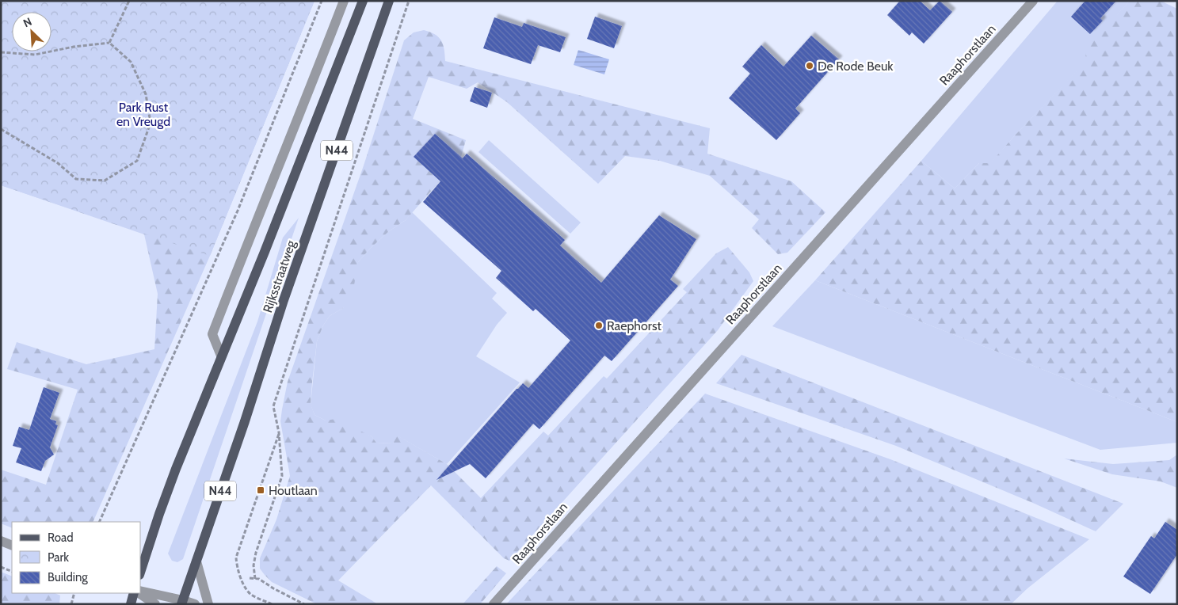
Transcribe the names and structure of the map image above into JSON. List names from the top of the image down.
{
  "streets": {
    "main road": ["N44", "Rijksstraatweg"],
    "street": ["Raaphorstlaan"]
  },
  "parks": ["Park Rust en Vreugd"],
  "places": {
    "other": ["De Rode Beuk", "Raephorst"],
    "transit": ["Houtlaan"]
  },
  "legend": ["Road", "Park", "Building"],
  "north": "top left"
}
